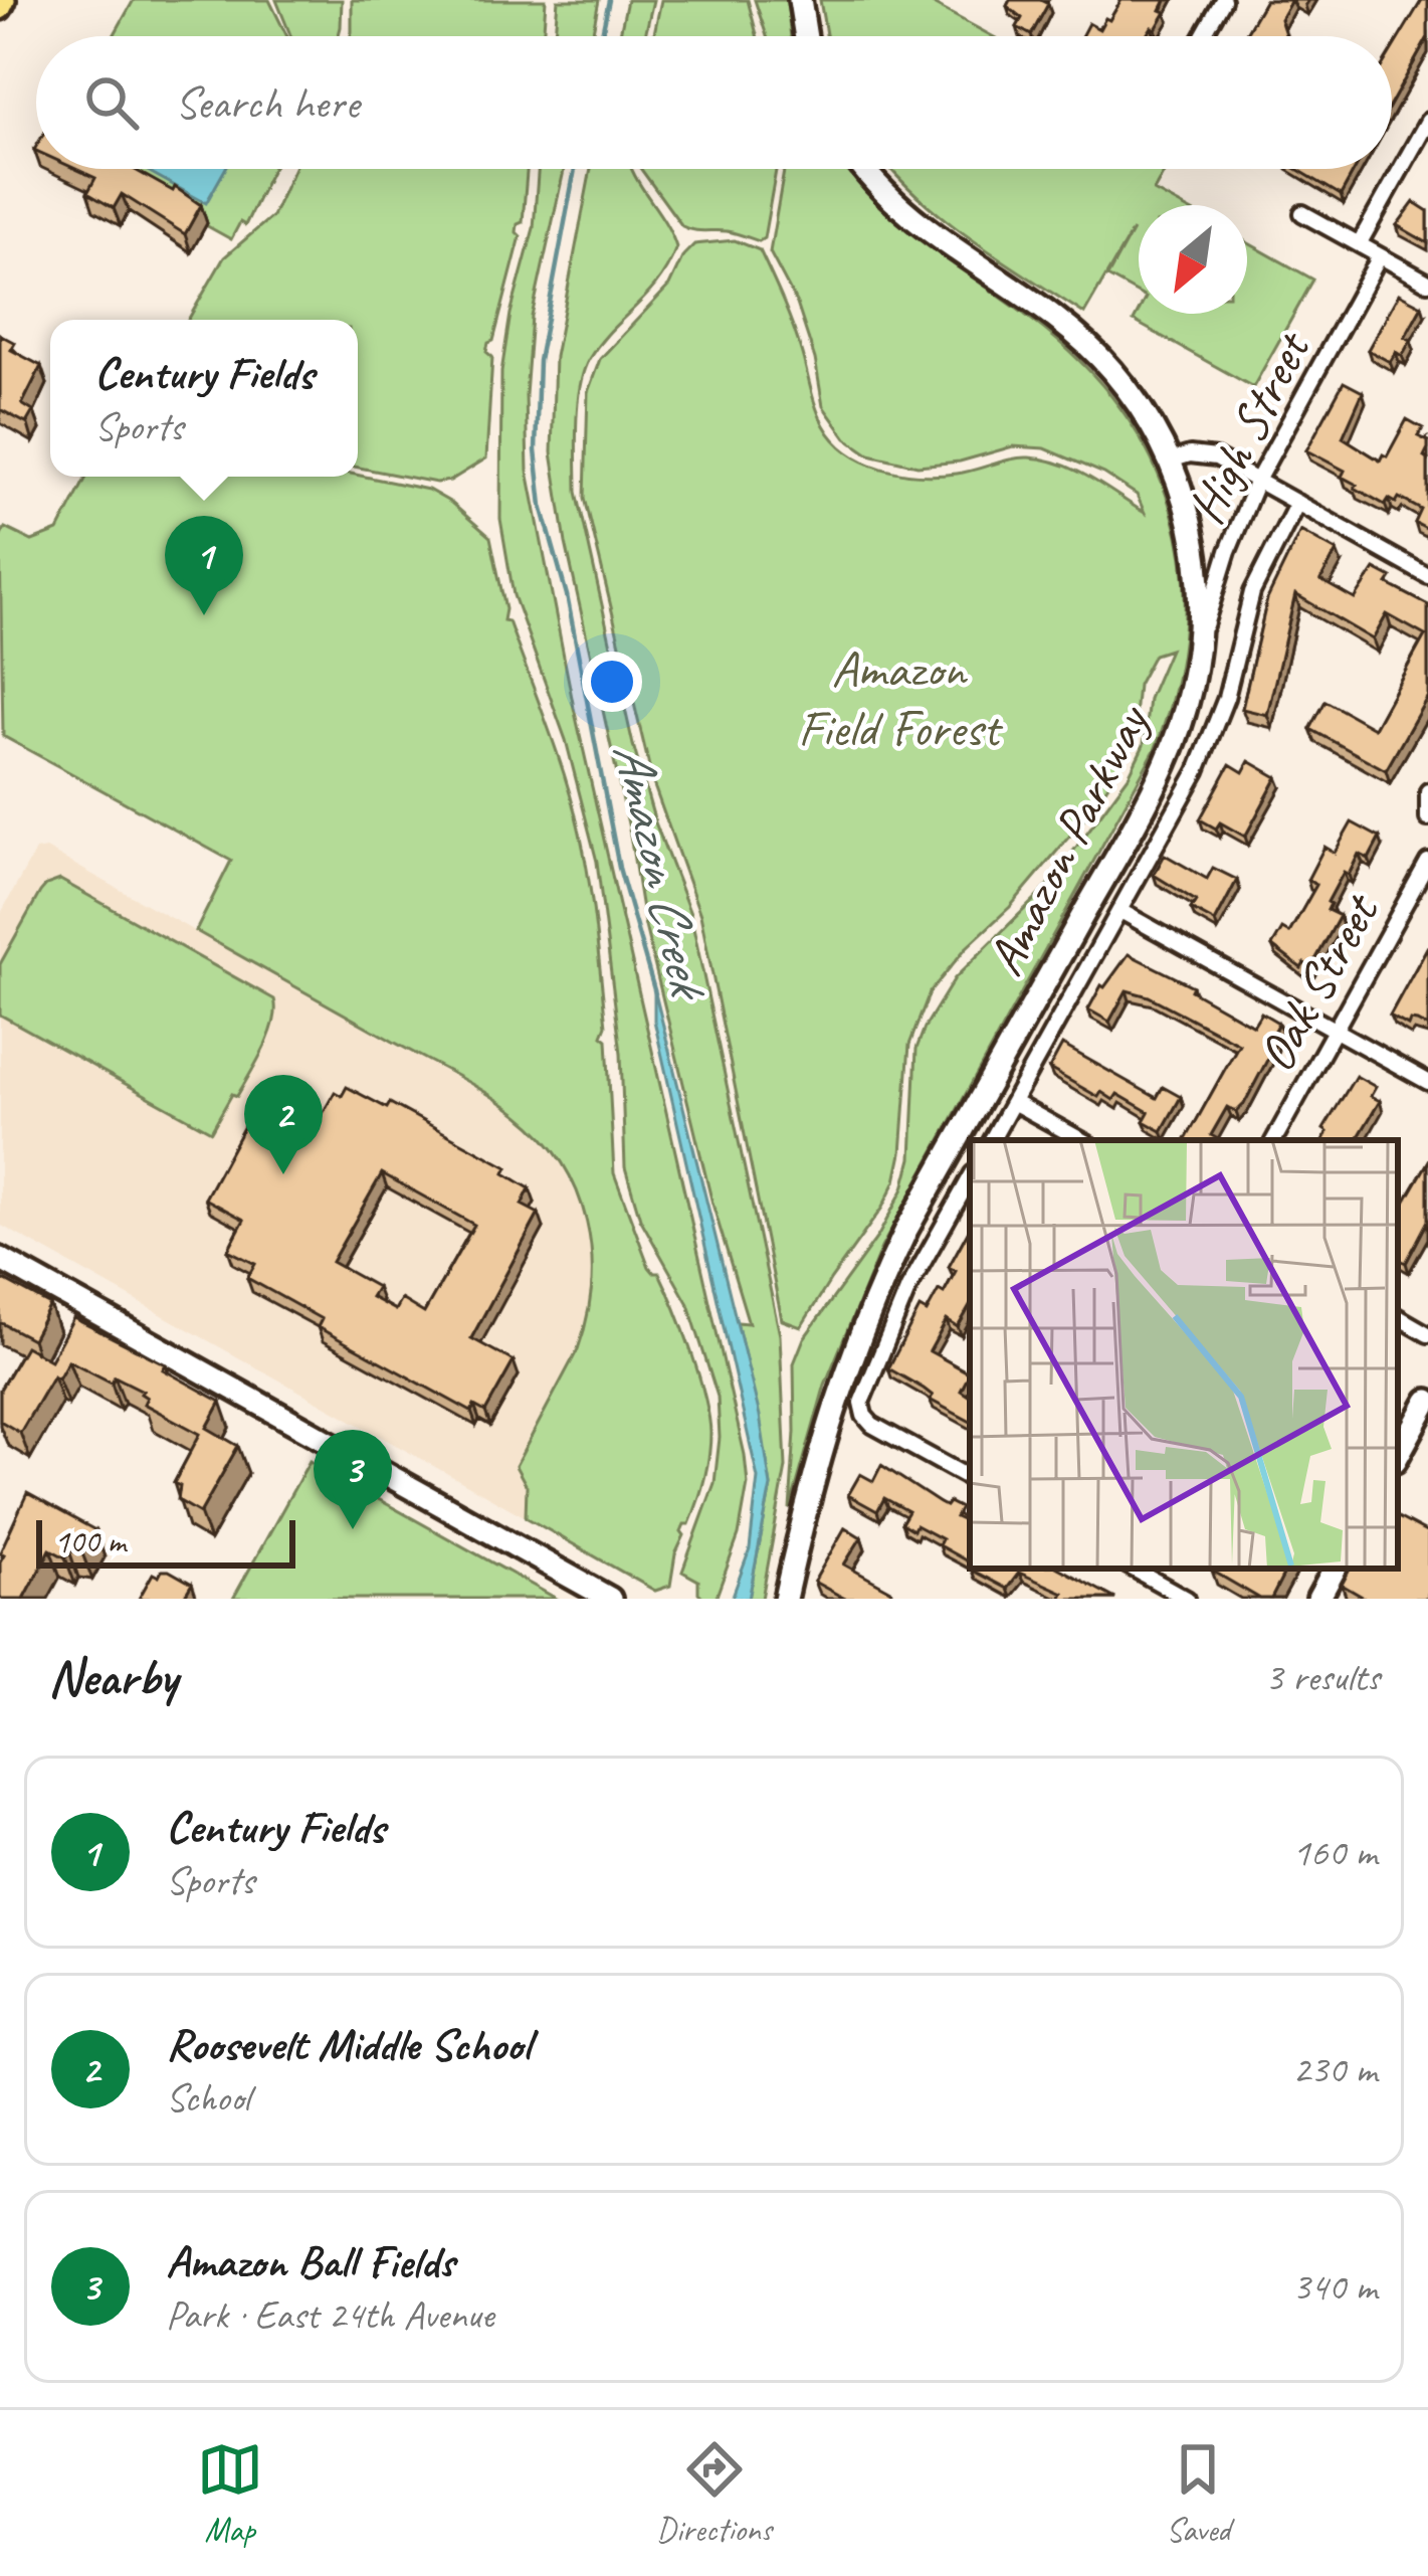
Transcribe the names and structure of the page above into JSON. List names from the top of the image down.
{
  "streets": {
    "main road": ["Amazon Parkway"],
    "street": ["High Street", "Oak Street"]
  },
  "crossings": [
    ["High Street", "Amazon Parkway"]
  ],
  "water": ["Amazon Creek"],
  "parks": ["Amazon Field Forest"],
  "scale_bar": "100 m",
  "north": "bottom left",
  "page": {
    "search": "Search here",
    "popup": ["Century Fields", "Sports"],
    "pins": ["1", "2", "3"],
    "scale": "100 m",
    "heading": ["Nearby", "3 results"],
    "list": [
      {
        "mark": "1",
        "name": "Century Fields",
        "note": "Sports",
        "value": "160 m"
      },
      {
        "mark": "2",
        "name": "Roosevelt Middle School",
        "note": "School",
        "value": "230 m"
      },
      {
        "mark": "3",
        "name": "Amazon Ball Fields",
        "note": "Park · East 24th Avenue",
        "value": "340 m"
      }
    ],
    "nav": ["Map", "Directions", "Saved"]
  }
}
